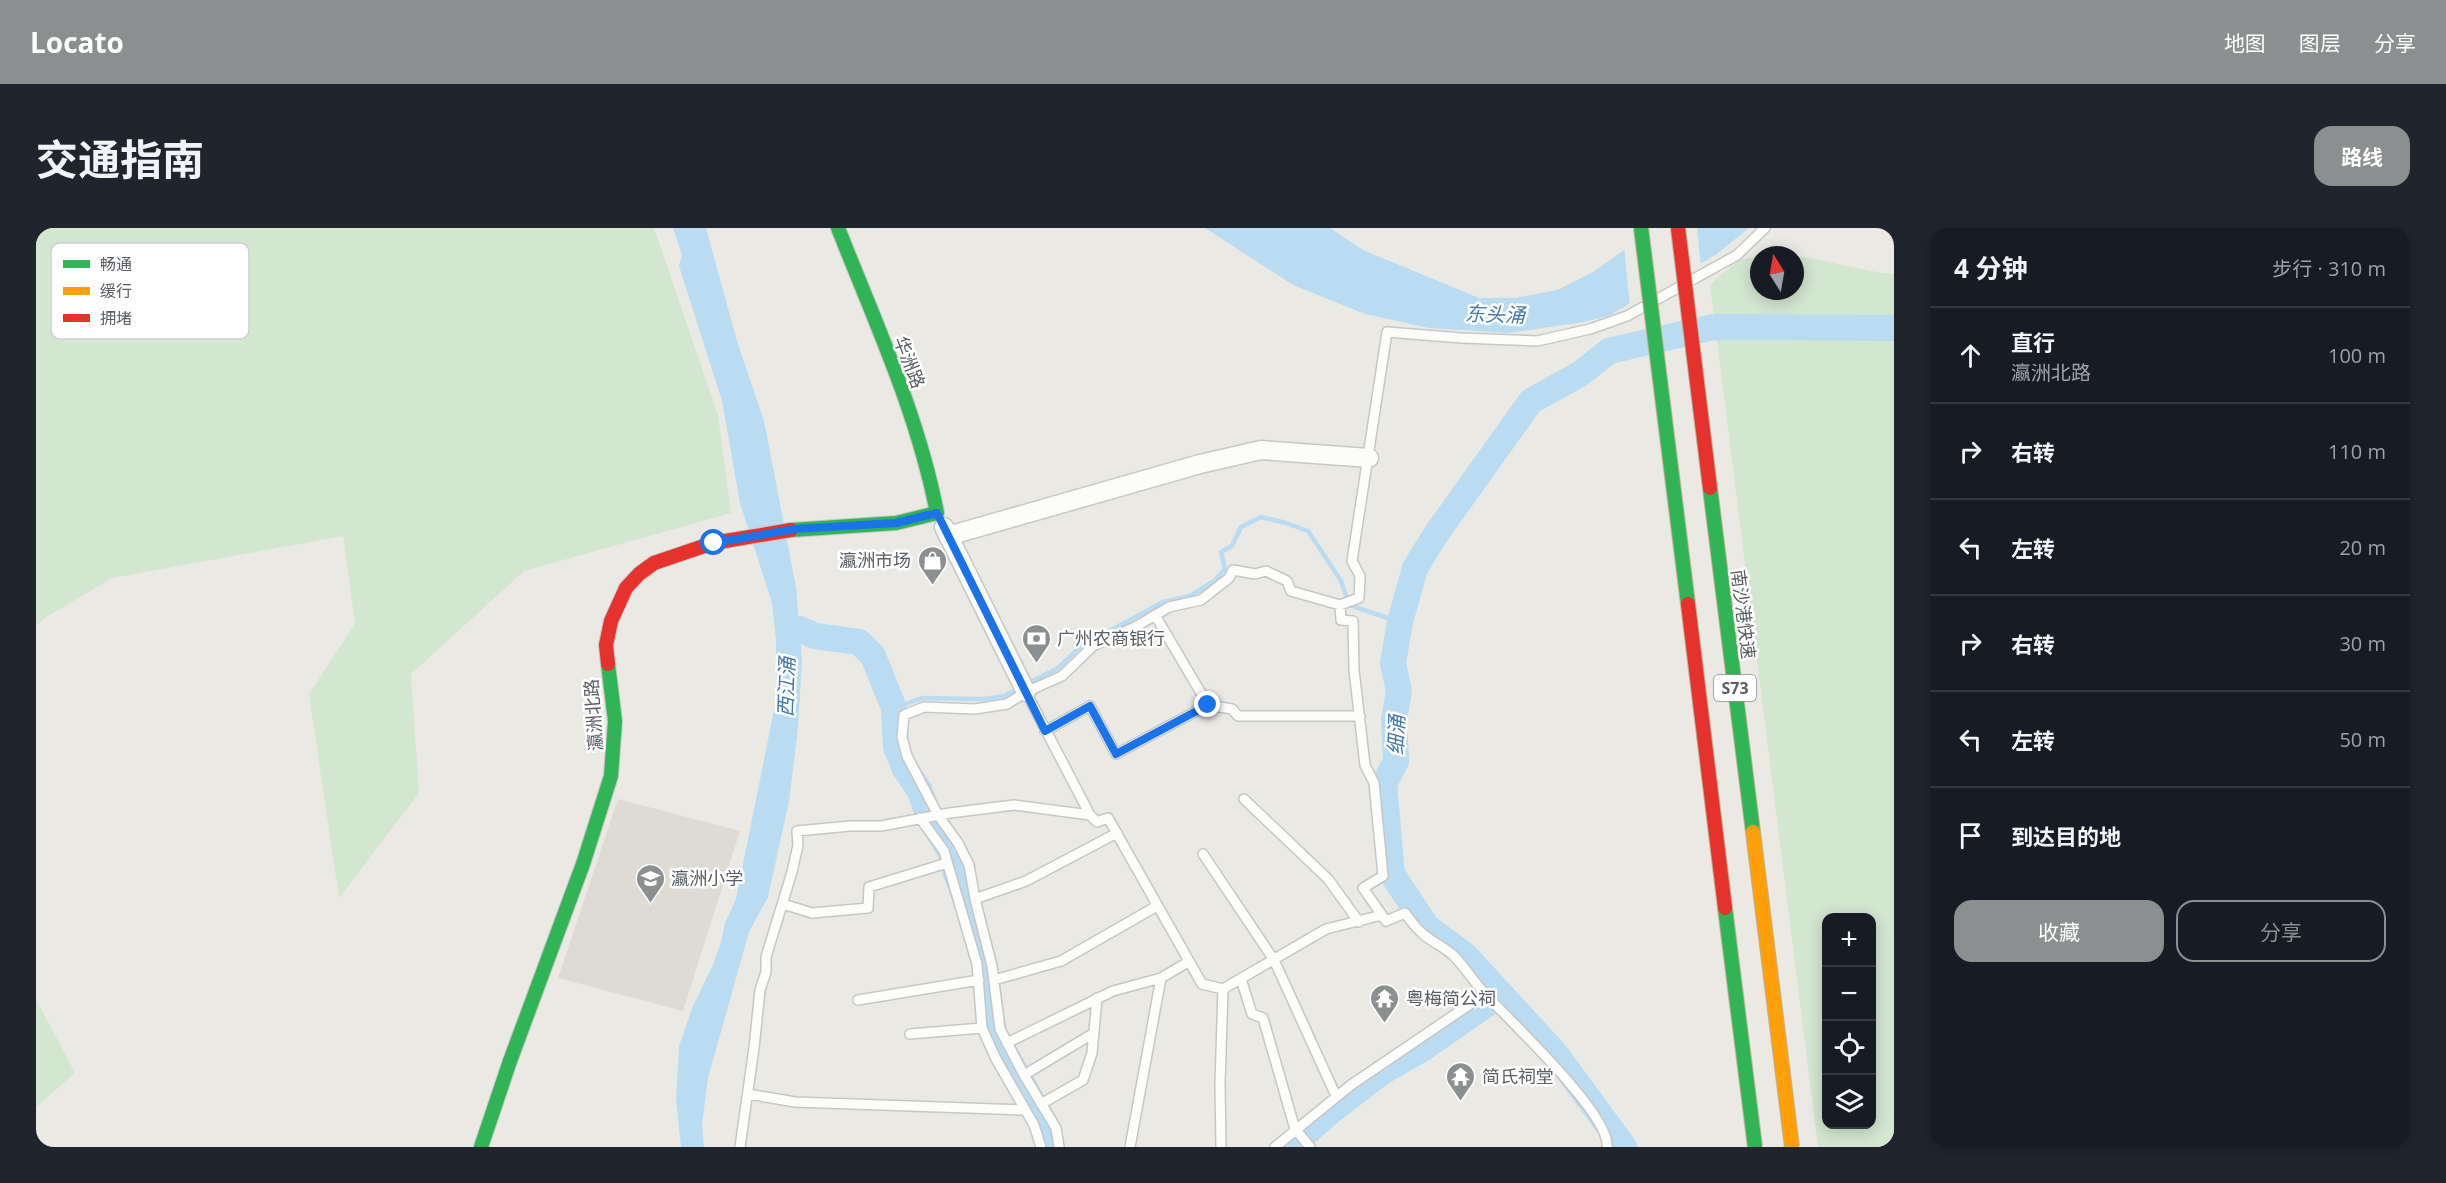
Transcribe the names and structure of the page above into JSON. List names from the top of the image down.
{
  "streets": {
    "main road": [
      "华洲路",
      "南沙港快速",
      "S73",
      "瀛洲北路"
    ]
  },
  "crossings": [
    ["华洲路", "瀛洲北路"]
  ],
  "water": ["东头涌", "西江涌", "细涌"],
  "places": {
    "shop": ["瀛洲市场"],
    "bank": ["广州农商银行"],
    "school or university": ["瀛洲小学"],
    "temple": ["粤梅简公祠", "简氏祠堂"]
  },
  "legend": ["畅通", "缓行", "拥堵"],
  "north": "top",
  "page": {
    "header": "Locato",
    "nav": ["地图", "图层", "分享"],
    "title": "交通指南",
    "buttons": [
      "路线",
      ["收藏", "分享"]
    ],
    "heading": ["4 分钟", "步行 · 310 m"],
    "list": [
      ["直行", "瀛洲北路", "100 m"],
      ["右转", "110 m"],
      ["左转", "20 m"],
      ["右转", "30 m"],
      ["左转", "50 m"],
      "到达目的地"
    ],
    "map_buttons": ["+", "−"]
  }
}
